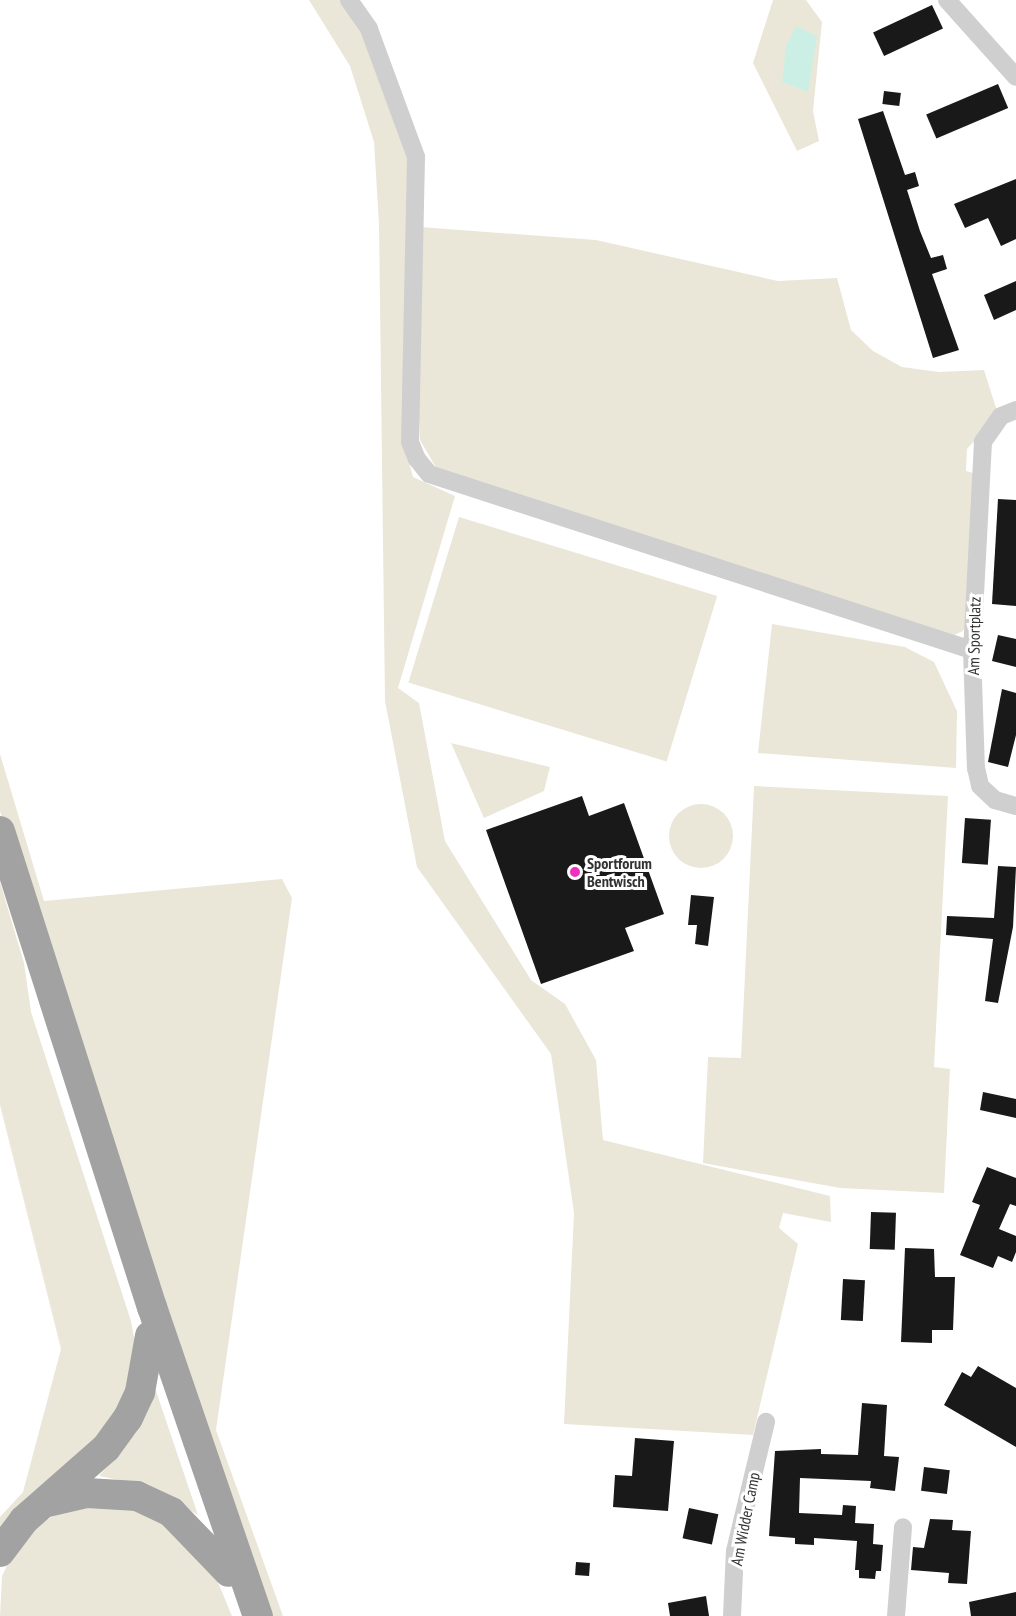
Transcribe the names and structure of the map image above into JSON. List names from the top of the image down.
{
  "streets": {
    "street": ["Am Sportplatz", "Am Widder Camp"]
  },
  "places": ["Sportforum Bentwisch"]
}
